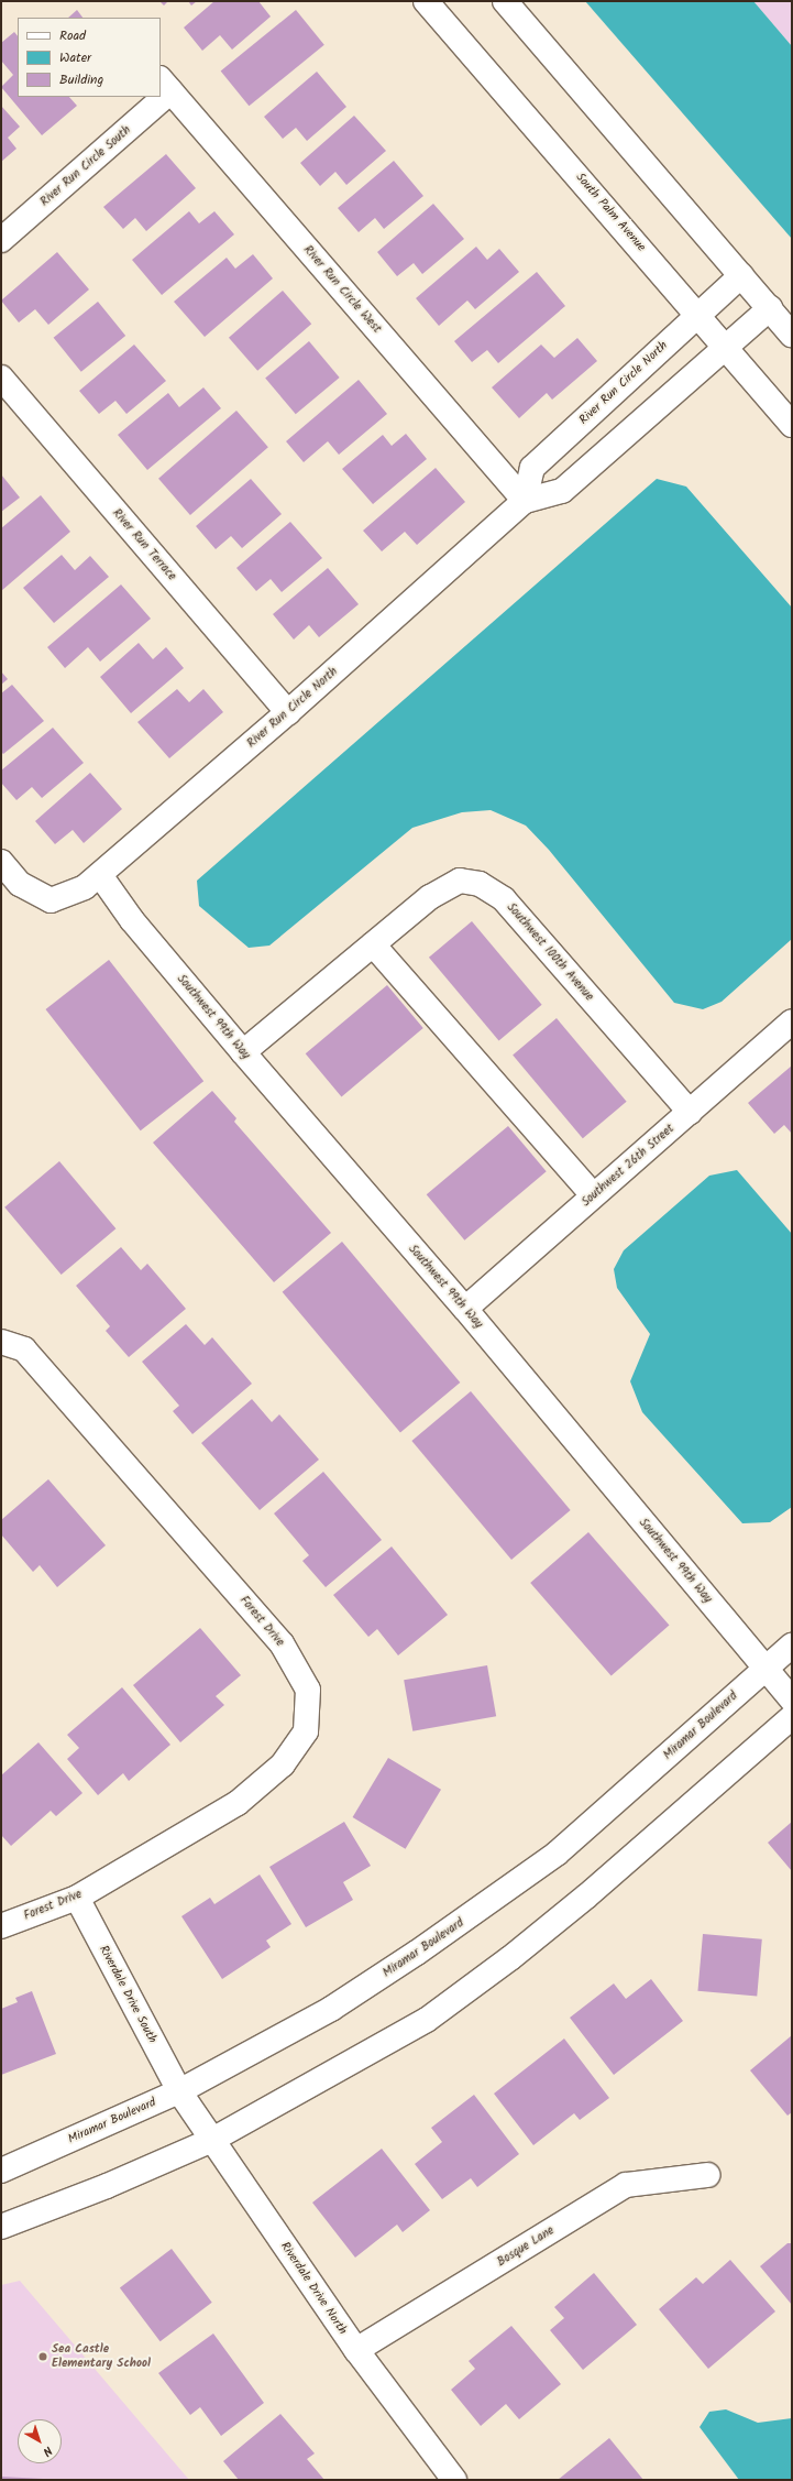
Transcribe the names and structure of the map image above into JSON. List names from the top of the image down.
{
  "streets": {
    "street": [
      "River Run Circle South",
      "South Palm Avenue",
      "River Run Circle West",
      "River Run Circle North",
      "River Run Terrace",
      "Southwest 100th Avenue",
      "Southwest 99th Way",
      "Southwest 26th Street",
      "Forest Drive",
      "Miramar Boulevard",
      "Riverdale Drive South",
      "Bosque Lane",
      "Riverdale Drive North"
    ]
  },
  "crossings": [
    ["South Palm Avenue", "River Run Circle North"],
    ["River Run Circle West", "River Run Circle North"],
    ["River Run Circle North", "River Run Terrace"],
    ["River Run Circle North", "Southwest 99th Way"],
    ["Southwest 100th Avenue", "Southwest 99th Way"],
    ["Southwest 100th Avenue", "Southwest 26th Street"],
    ["Southwest 99th Way", "Southwest 26th Street"],
    ["Southwest 99th Way", "Miramar Boulevard"],
    ["Forest Drive", "Riverdale Drive South"],
    ["Miramar Boulevard", "Riverdale Drive South"],
    ["Miramar Boulevard", "Riverdale Drive North"],
    ["Riverdale Drive South", "Riverdale Drive North"],
    ["Bosque Lane", "Riverdale Drive North"]
  ],
  "places": ["Sea Castle Elementary School"],
  "legend": ["Road", "Water", "Building"],
  "north": "bottom right"
}
